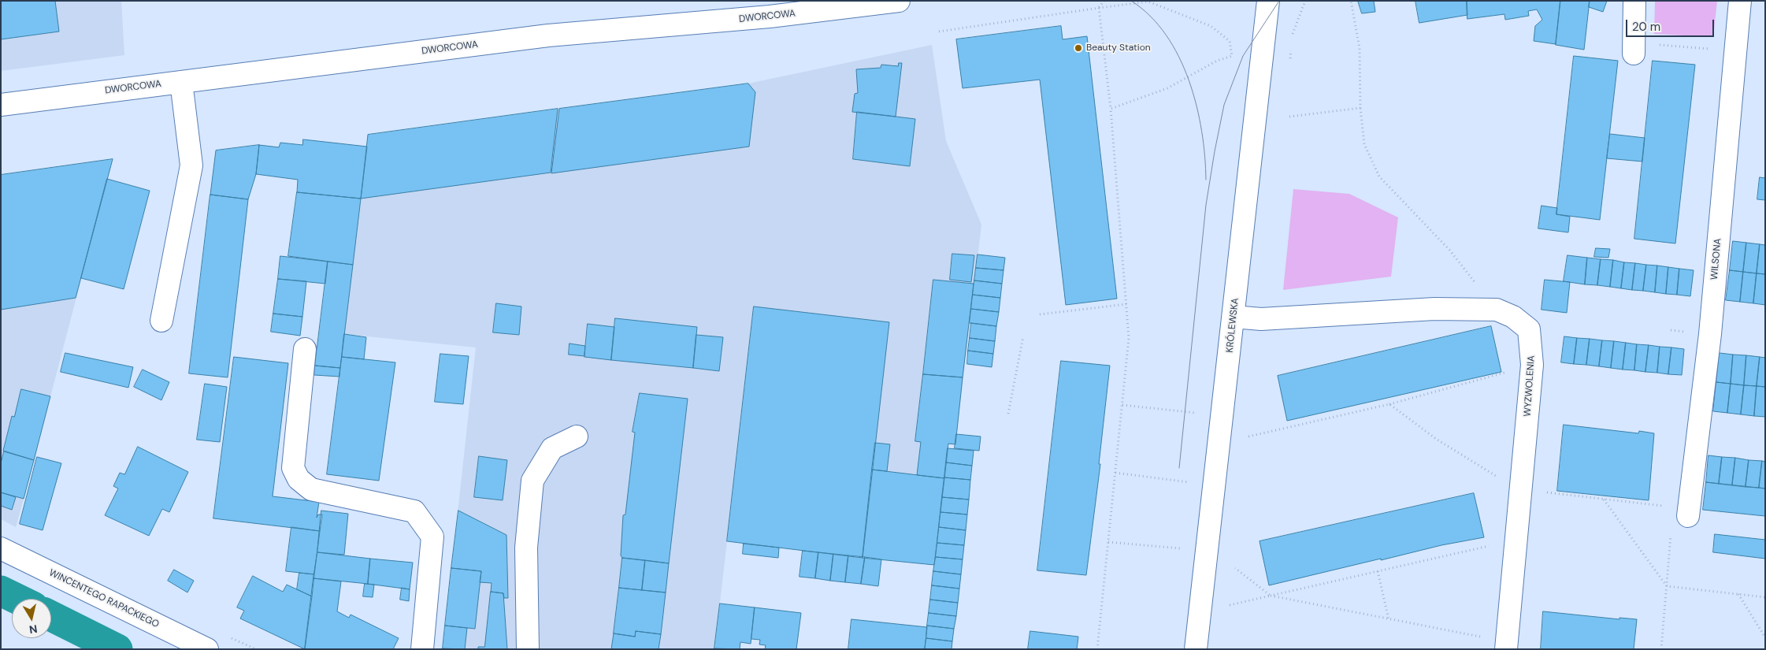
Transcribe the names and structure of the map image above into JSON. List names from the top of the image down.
{
  "streets": {
    "street": [
      "DWORCOWA",
      "WILSONA",
      "KRÓLEWSKA",
      "WYZWOLENIA",
      "WINCENTEGO RAPACKIEGO"
    ]
  },
  "crossings": [
    ["KRÓLEWSKA", "WYZWOLENIA"]
  ],
  "places": ["Beauty Station"],
  "scale_bar": "20 m",
  "north": "bottom"
}
